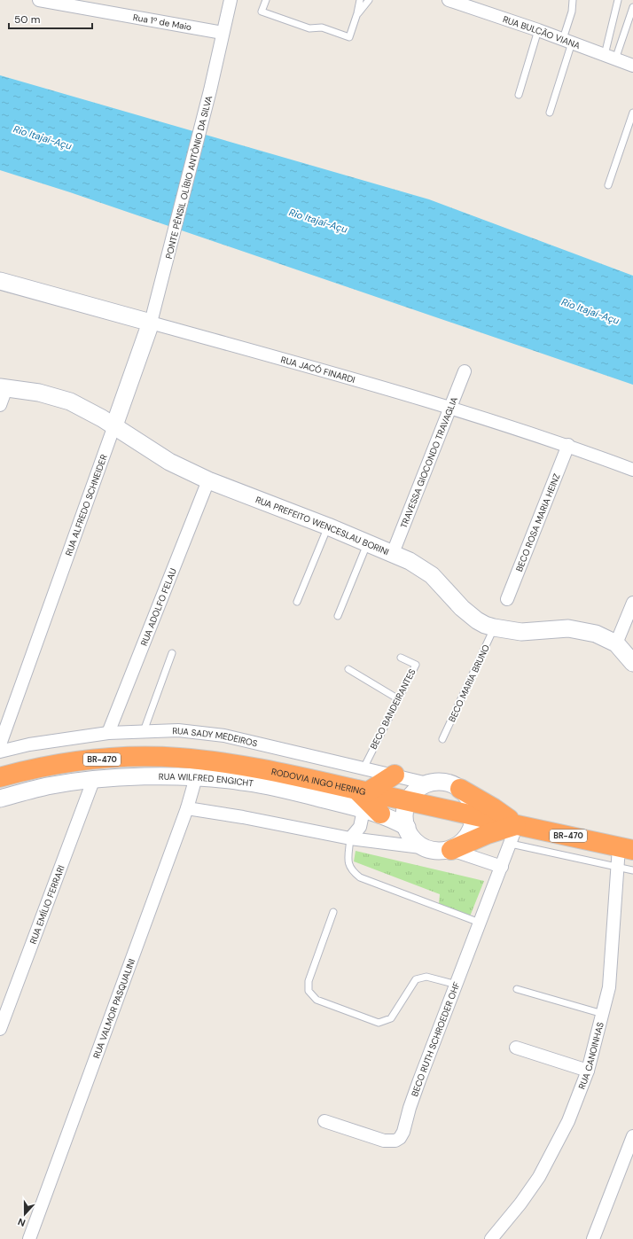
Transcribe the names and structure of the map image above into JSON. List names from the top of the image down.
{
  "streets": {
    "highway": ["BR-470", "RODOVIA INGO HERING"],
    "street": [
      "Rua 1º de Maio",
      "RUA BULCÃO VIANA",
      "PONTE PÊNSIL OLÍBIO ANTÔNIO DA SILVA",
      "RUA JACÓ FINARDI",
      "TRAVESSA GIOCONDO TRAVAGLIA",
      "RUA ALFREDO SCHNEIDER",
      "BECO ROSA MARIA HEINZ",
      "RUA PREFEITO WENCESLAU BORINI",
      "RUA ADOLFO FELAU",
      "RUA SADY MEDEIROS",
      "RUA WILFRED ENGICHT",
      "RUA EMÍLIO FERRARI",
      "RUA VALMOR PASQUALINI",
      "BECO RUTH SCHROEDER OHF",
      "RUA CANOINHAS"
    ],
    "lane": ["BECO MARIA BRUNO", "BECO BANDEIRANTES"]
  },
  "crossings": [
    ["Rua 1º de Maio", "PONTE PÊNSIL OLÍBIO ANTÔNIO DA SILVA"],
    ["PONTE PÊNSIL OLÍBIO ANTÔNIO DA SILVA", "RUA ALFREDO SCHNEIDER"],
    ["RUA JACÓ FINARDI", "TRAVESSA GIOCONDO TRAVAGLIA"],
    ["RUA JACÓ FINARDI", "RUA ALFREDO SCHNEIDER"],
    ["RUA JACÓ FINARDI", "BECO ROSA MARIA HEINZ"],
    ["TRAVESSA GIOCONDO TRAVAGLIA", "RUA PREFEITO WENCESLAU BORINI"],
    ["RUA ALFREDO SCHNEIDER", "RUA PREFEITO WENCESLAU BORINI"],
    ["RUA PREFEITO WENCESLAU BORINI", "RUA ADOLFO FELAU"],
    ["RUA PREFEITO WENCESLAU BORINI", "BECO MARIA BRUNO"],
    ["RUA ADOLFO FELAU", "RUA SADY MEDEIROS"],
    ["BECO BANDEIRANTES", "RUA SADY MEDEIROS"],
    ["RUA WILFRED ENGICHT", "RODOVIA INGO HERING"],
    ["RUA WILFRED ENGICHT", "RUA EMÍLIO FERRARI"],
    ["RUA WILFRED ENGICHT", "RUA VALMOR PASQUALINI"],
    ["RODOVIA INGO HERING", "BECO RUTH SCHROEDER OHF"],
    ["RODOVIA INGO HERING", "RUA CANOINHAS"]
  ],
  "water": ["Rio Itajaí-Açu"],
  "scale_bar": "50 m",
  "north": "bottom"
}
